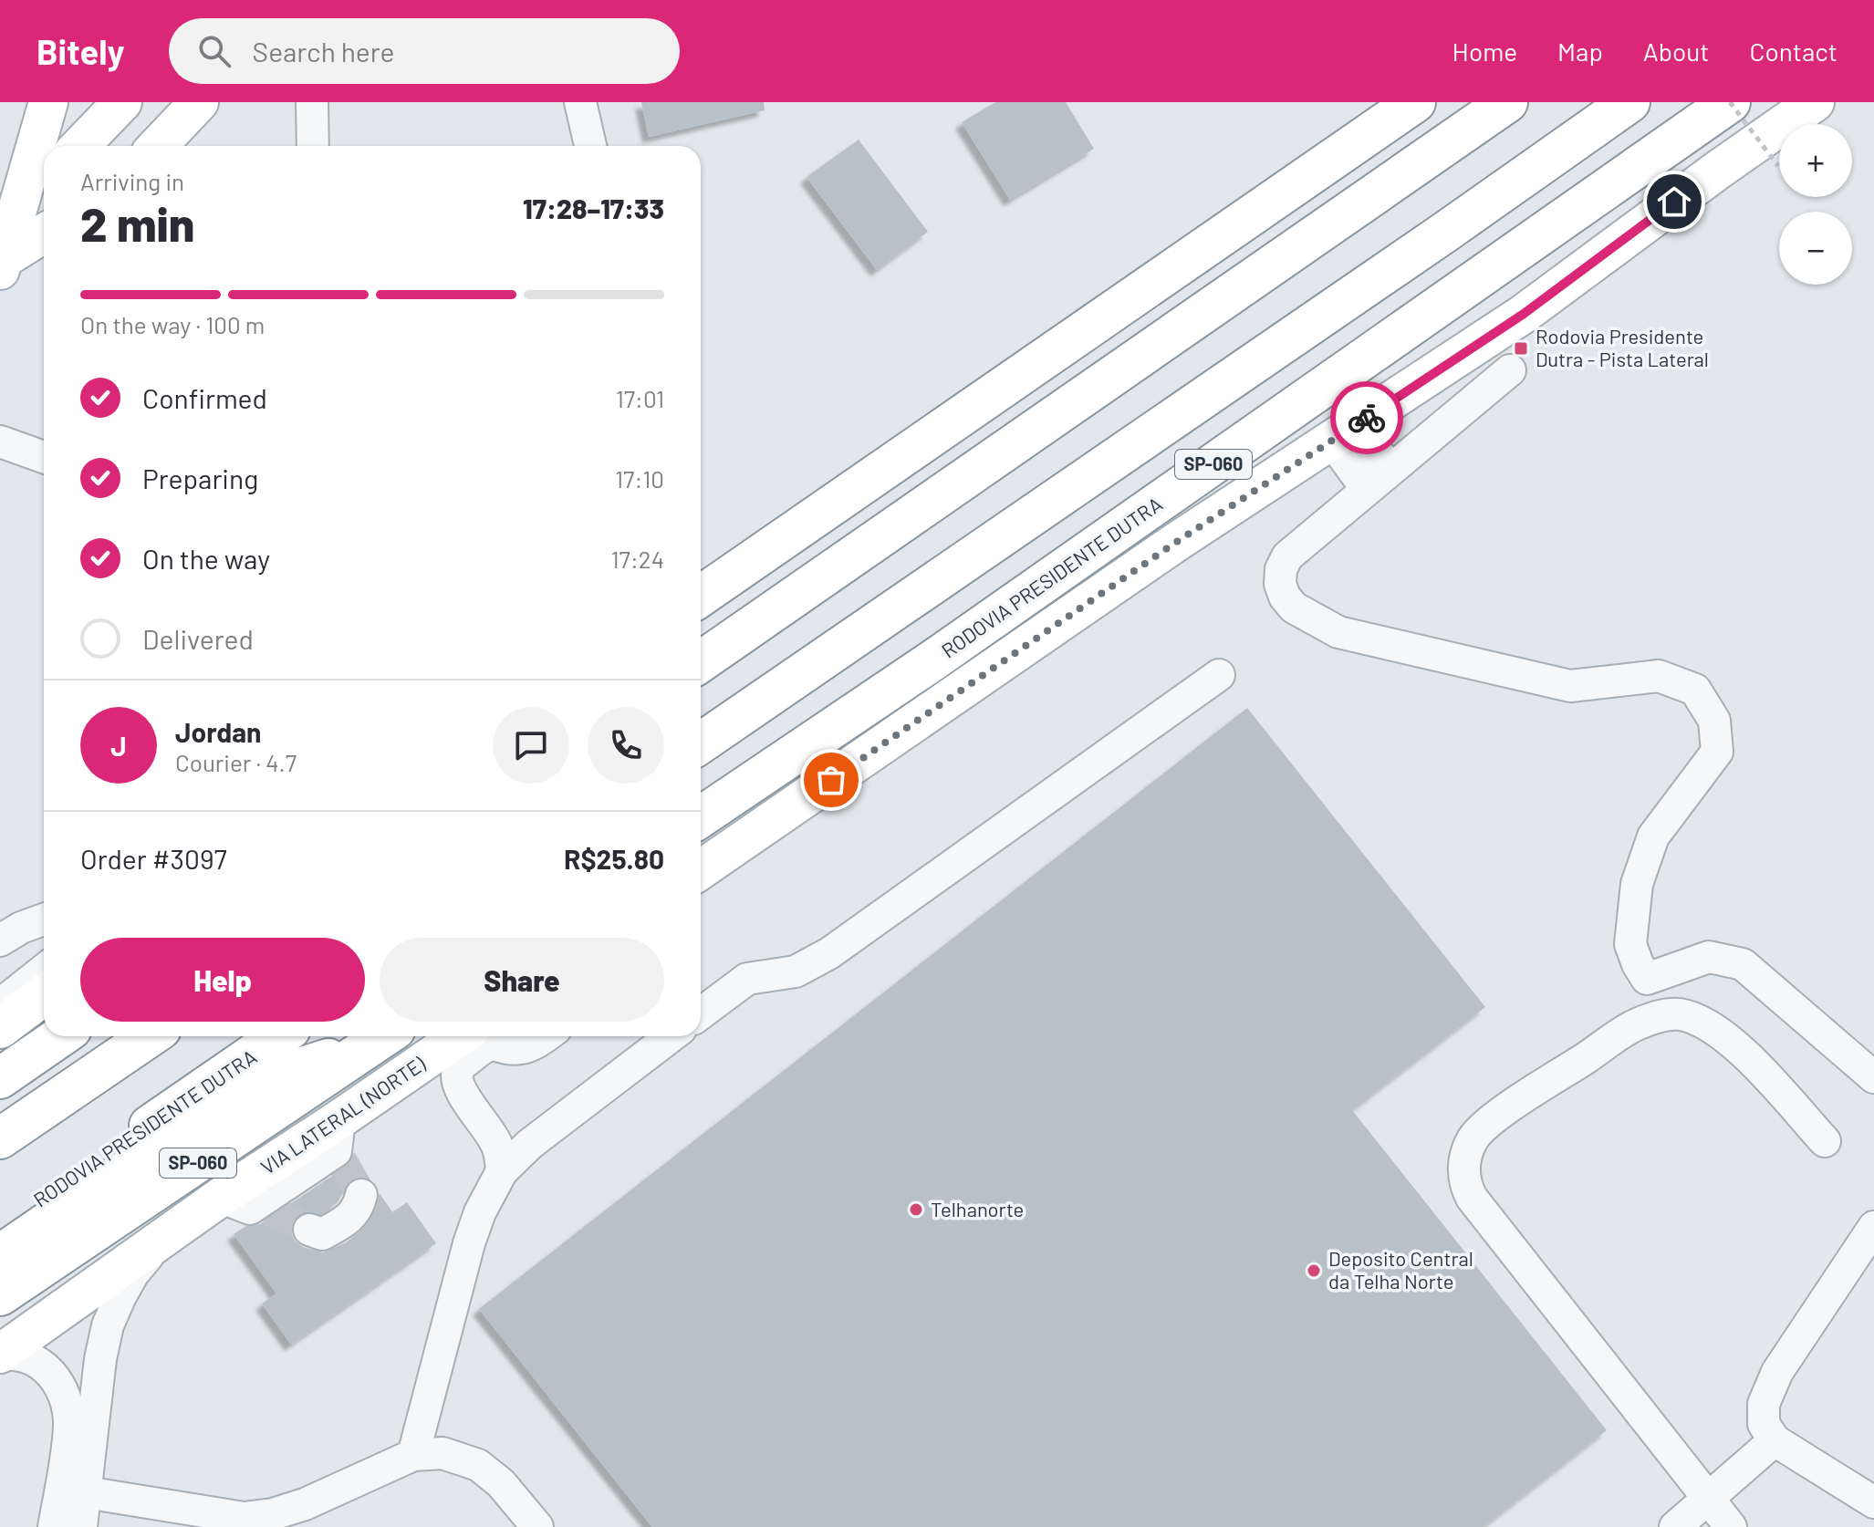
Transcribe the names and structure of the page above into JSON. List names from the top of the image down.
{
  "streets": {
    "highway": ["SP-060", "RODOVIA PRESIDENTE DUTRA"],
    "main road": ["VIA LATERAL (NORTE)"]
  },
  "places": {
    "transit": ["Rodovia Presidente Dutra - Pista Lateral"],
    "other": ["Telhanorte", "Deposito Central da Telha Norte"]
  },
  "page": {
    "header": "Bitely",
    "search": "Search here",
    "nav": [
      "Home",
      "Map",
      "About",
      "Contact"
    ],
    "map_buttons": ["+", "−"],
    "heading": ["2 min", "Arriving in", "17:28–17:33"],
    "panel": [
      "Jordan",
      "Courier · 4.7",
      "Order #3097",
      "R$25.80"
    ],
    "bar": "On the way · 100 m",
    "list": [
      ["Confirmed", "17:01"],
      ["Preparing", "17:10"],
      ["On the way", "17:24"],
      "Delivered"
    ],
    "round": "J",
    "buttons": ["Help", "Share"]
  }
}
